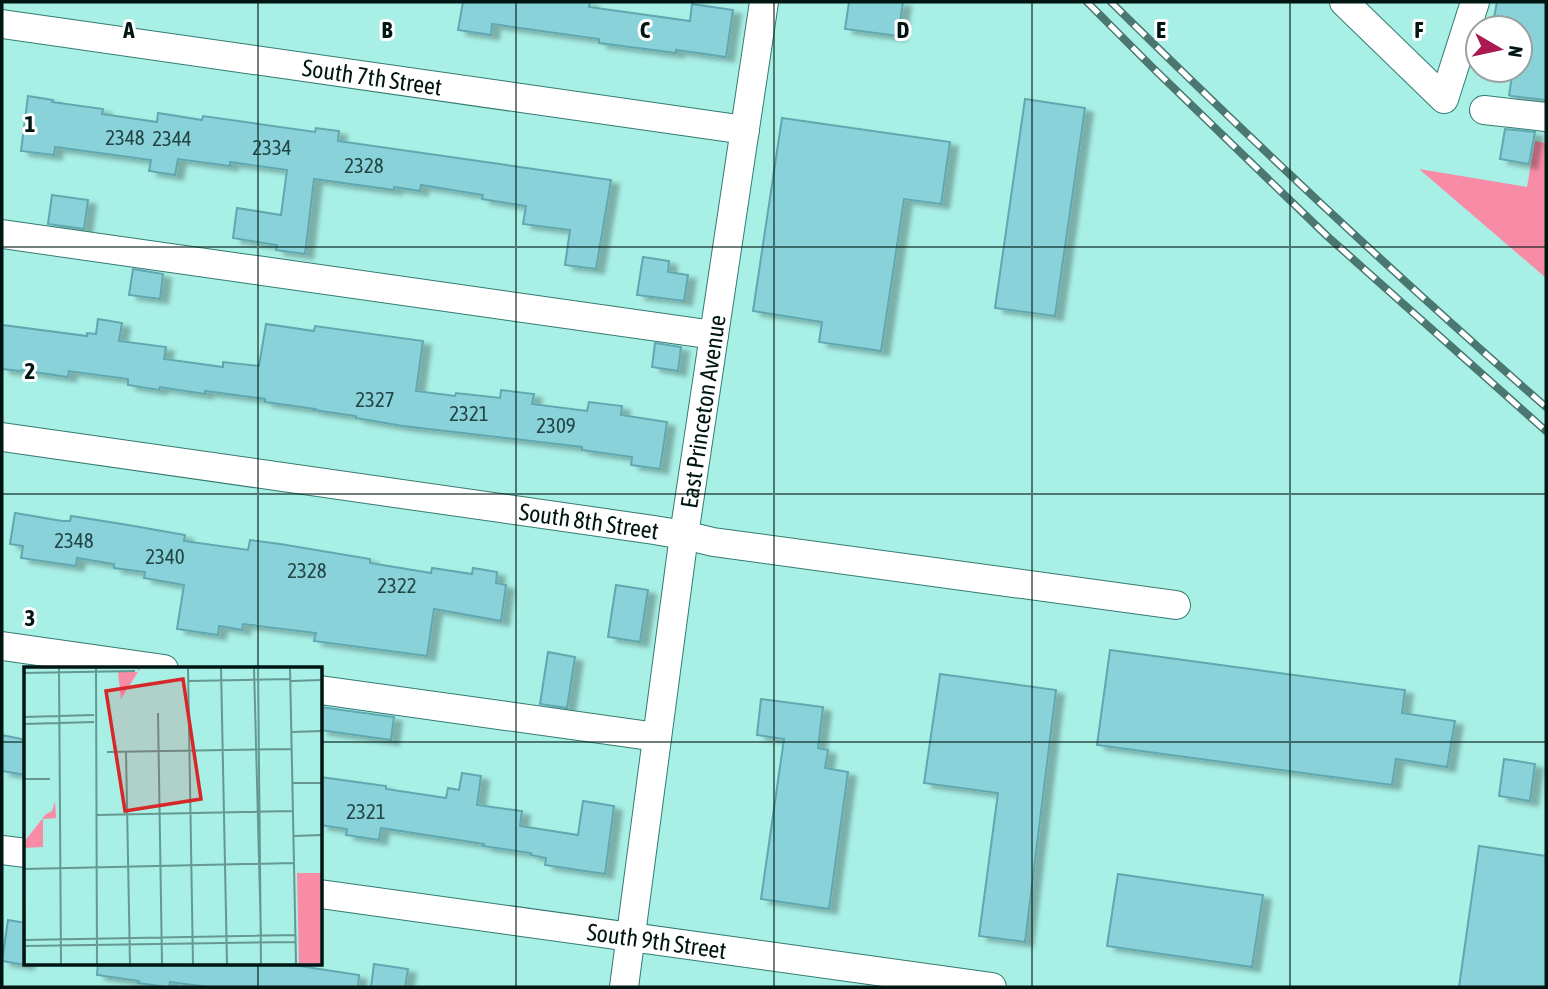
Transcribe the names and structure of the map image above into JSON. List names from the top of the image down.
{
  "streets": {
    "street": [
      "South 7th Street",
      "East Princeton Avenue",
      "South 8th Street",
      "South 9th Street"
    ]
  },
  "crossings": [
    ["South 7th Street", "East Princeton Avenue"],
    ["East Princeton Avenue", "South 8th Street"],
    ["East Princeton Avenue", "South 9th Street"]
  ],
  "house_numbers": [
    "2348",
    "2344",
    "2334",
    "2328",
    "2327",
    "2321",
    "2309",
    "2348",
    "2340",
    "2328",
    "2322",
    "2321"
  ],
  "north": "right",
  "grid": {
    "columns": [
      "A",
      "B",
      "C",
      "D",
      "E",
      "F"
    ],
    "rows": ["1", "2", "3"]
  }
}
